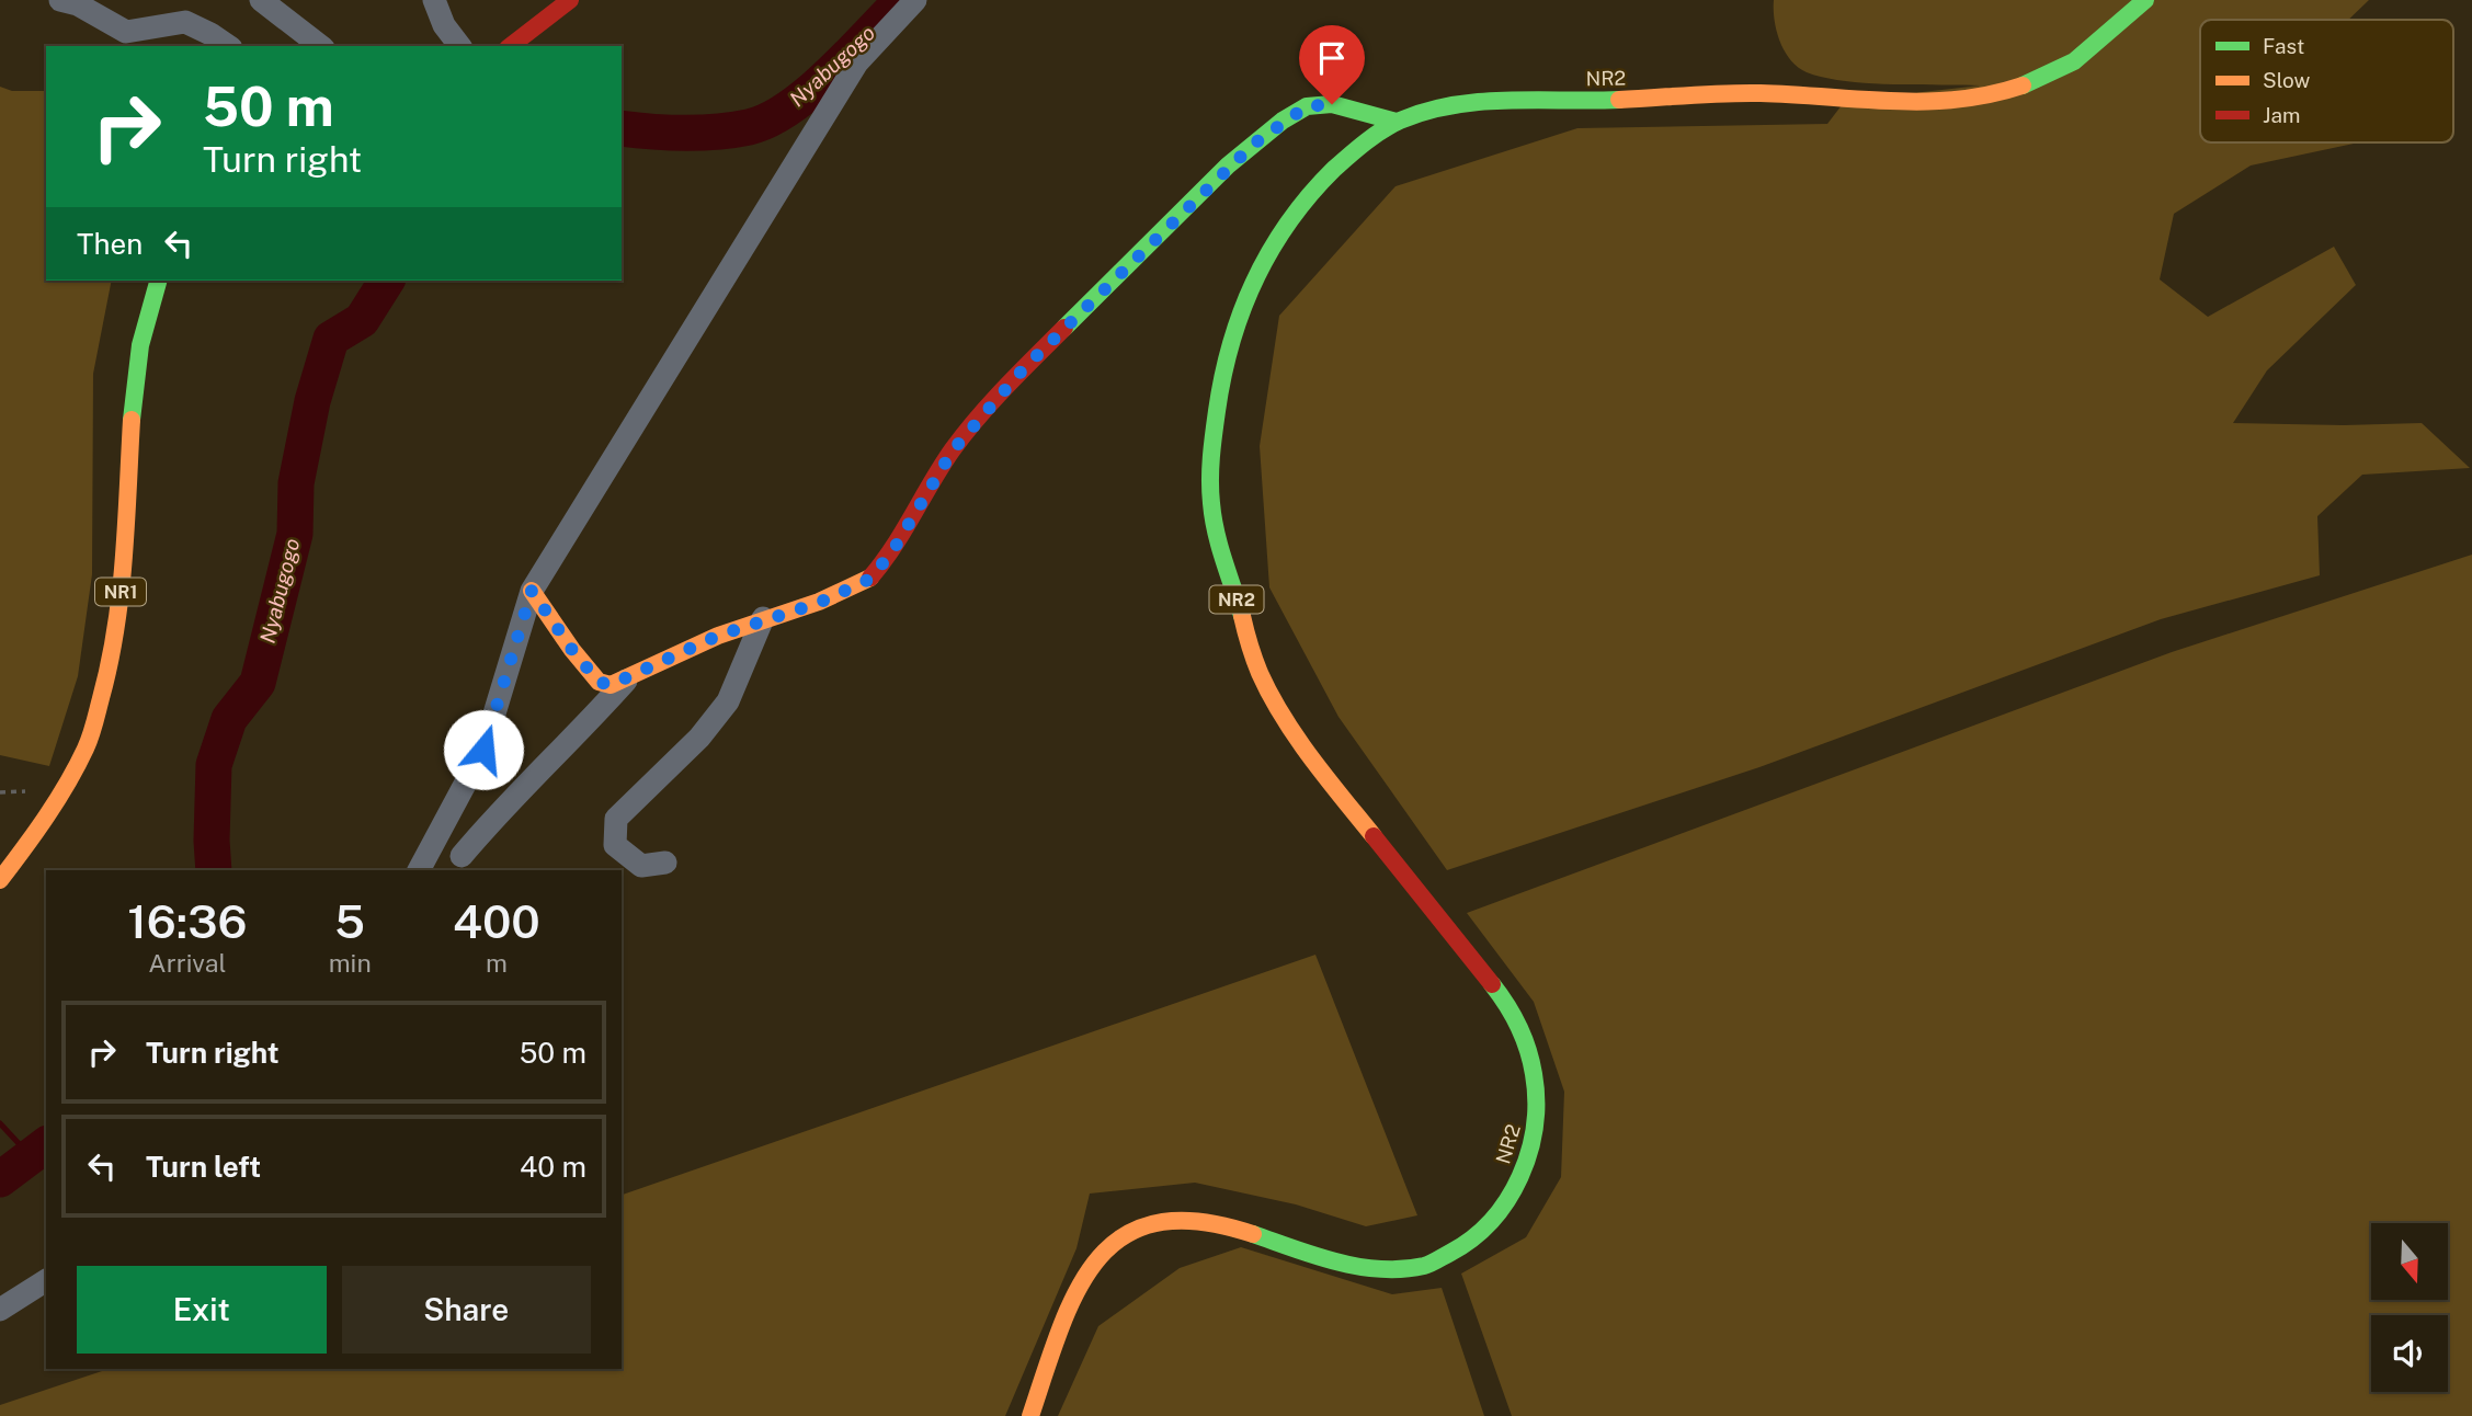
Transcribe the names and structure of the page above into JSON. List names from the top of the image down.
{
  "streets": {
    "main road": ["NR2", "NR1"]
  },
  "water": ["Nyabugogo"],
  "legend": ["Fast", "Slow", "Jam"],
  "north": "bottom",
  "page": {
    "turn": ["50 m", "Turn right"],
    "then": "Then",
    "eta": [
      "16:36",
      "Arrival",
      "5",
      "min",
      "400",
      "m"
    ],
    "list": [
      {
        "name": "Turn right",
        "value": "50 m"
      },
      {
        "name": "Turn left",
        "value": "40 m"
      }
    ],
    "buttons": ["Exit", "Share"]
  }
}
